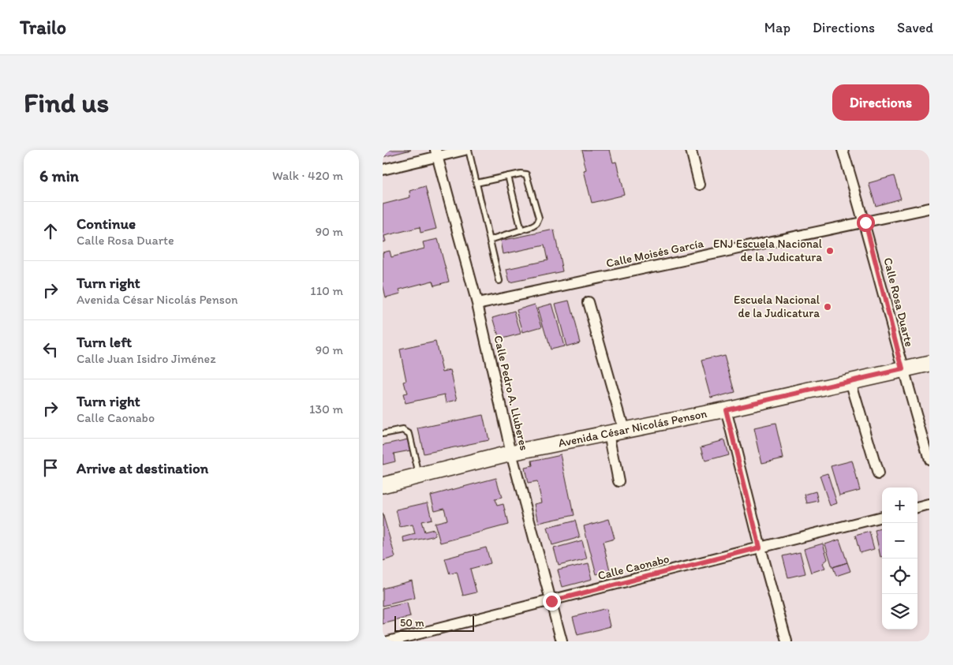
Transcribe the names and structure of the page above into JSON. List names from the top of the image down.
{
  "streets": {
    "main road": ["Avenida César Nicolás Penson"],
    "street": [
      "Calle Moisés García",
      "Calle Rosa Duarte",
      "Calle Pedro A. Lluberes",
      "Calle Caonabo"
    ]
  },
  "crossings": [
    ["Calle Moisés García", "Calle Rosa Duarte"],
    ["Calle Moisés García", "Calle Pedro A. Lluberes"],
    ["Calle Rosa Duarte", "Avenida César Nicolás Penson"],
    ["Calle Pedro A. Lluberes", "Avenida César Nicolás Penson"],
    ["Calle Pedro A. Lluberes", "Calle Caonabo"]
  ],
  "places": ["ENJ Escuela Nacional de la Judicatura", "Escuela Nacional de la Judicatura"],
  "scale_bar": "50 m",
  "page": {
    "header": "Trailo",
    "nav": ["Map", "Directions", "Saved"],
    "buttons": "Directions",
    "title": "Find us",
    "heading": ["6 min", "Walk · 420 m"],
    "list": [
      ["Continue", "Calle Rosa Duarte", "90 m"],
      ["Turn right", "Avenida César Nicolás Penson", "110 m"],
      ["Turn left", "Calle Juan Isidro Jiménez", "90 m"],
      ["Turn right", "Calle Caonabo", "130 m"],
      "Arrive at destination"
    ],
    "map_buttons": ["+", "−"],
    "scale": "50 m"
  }
}
